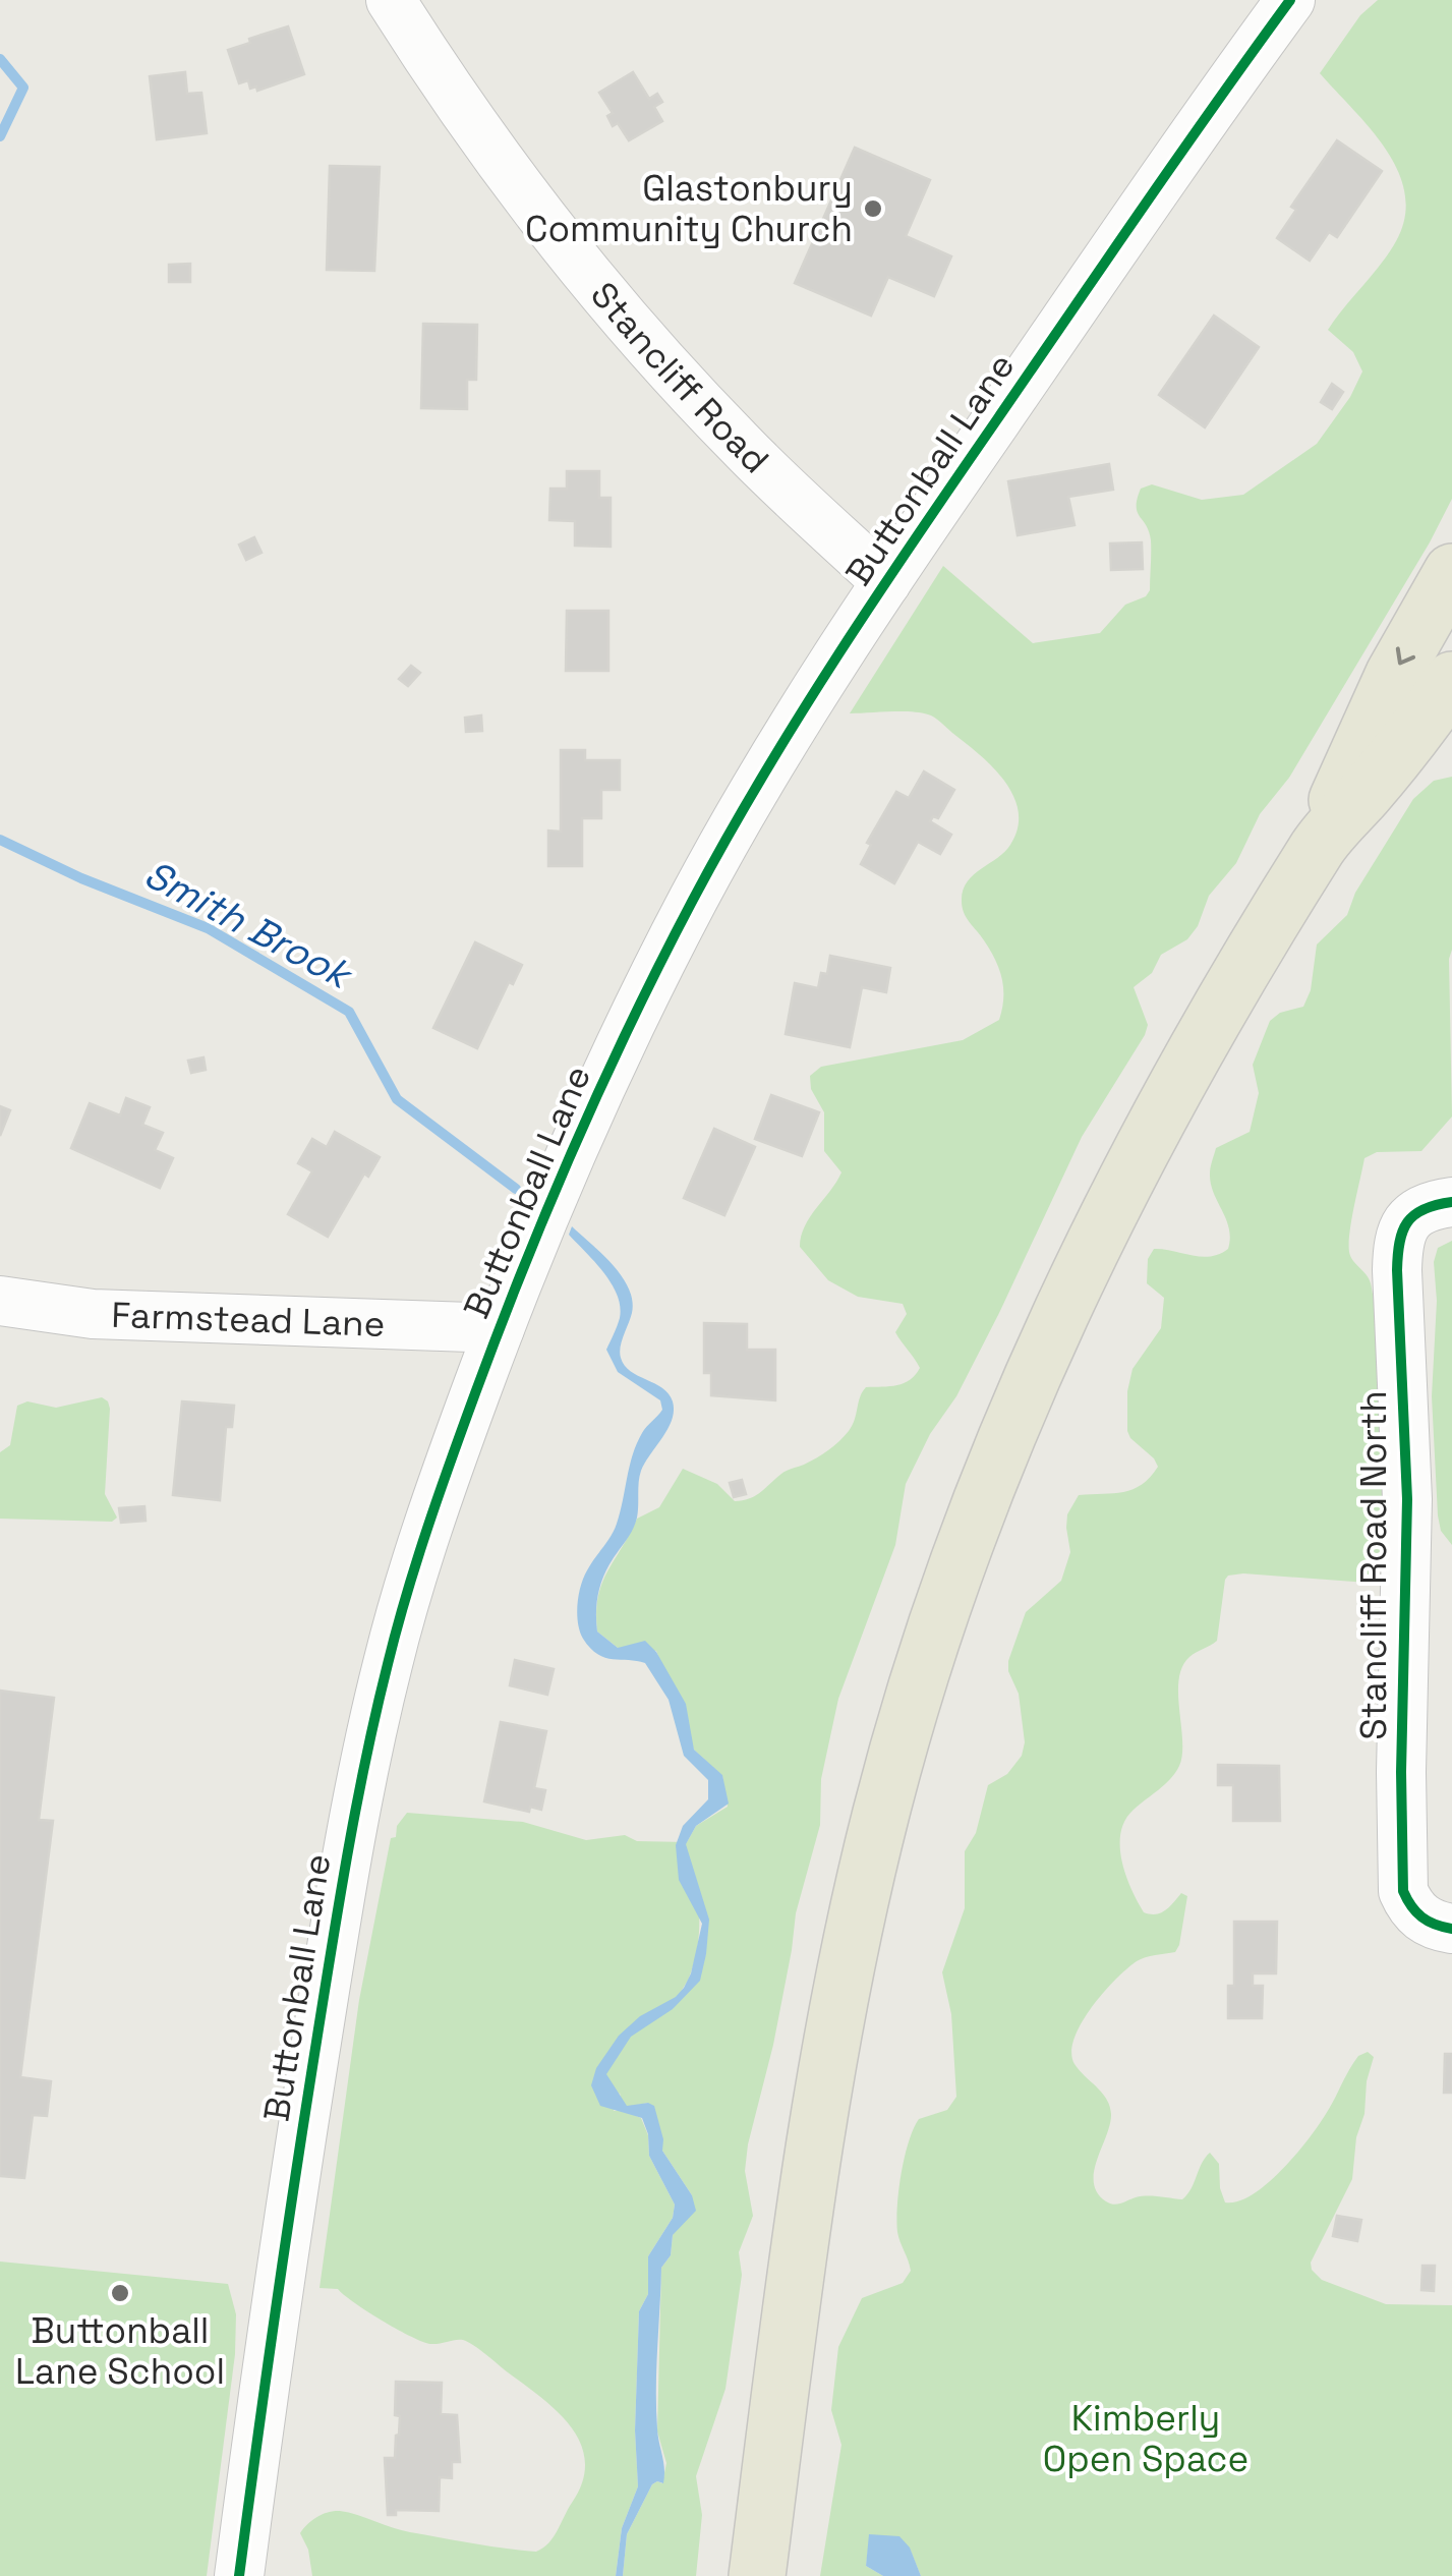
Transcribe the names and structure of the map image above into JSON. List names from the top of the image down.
{
  "streets": {
    "street": [
      "Stancliff Road",
      "Buttonball Lane",
      "Farmstead Lane",
      "Stancliff Road North"
    ]
  },
  "crossings": [
    ["Stancliff Road", "Buttonball Lane"],
    ["Buttonball Lane", "Farmstead Lane"]
  ],
  "water": ["Smith Brook"],
  "parks": ["Kimberly Open Space"],
  "places": ["Glastonbury Community Church", "Buttonball Lane School"]
}
